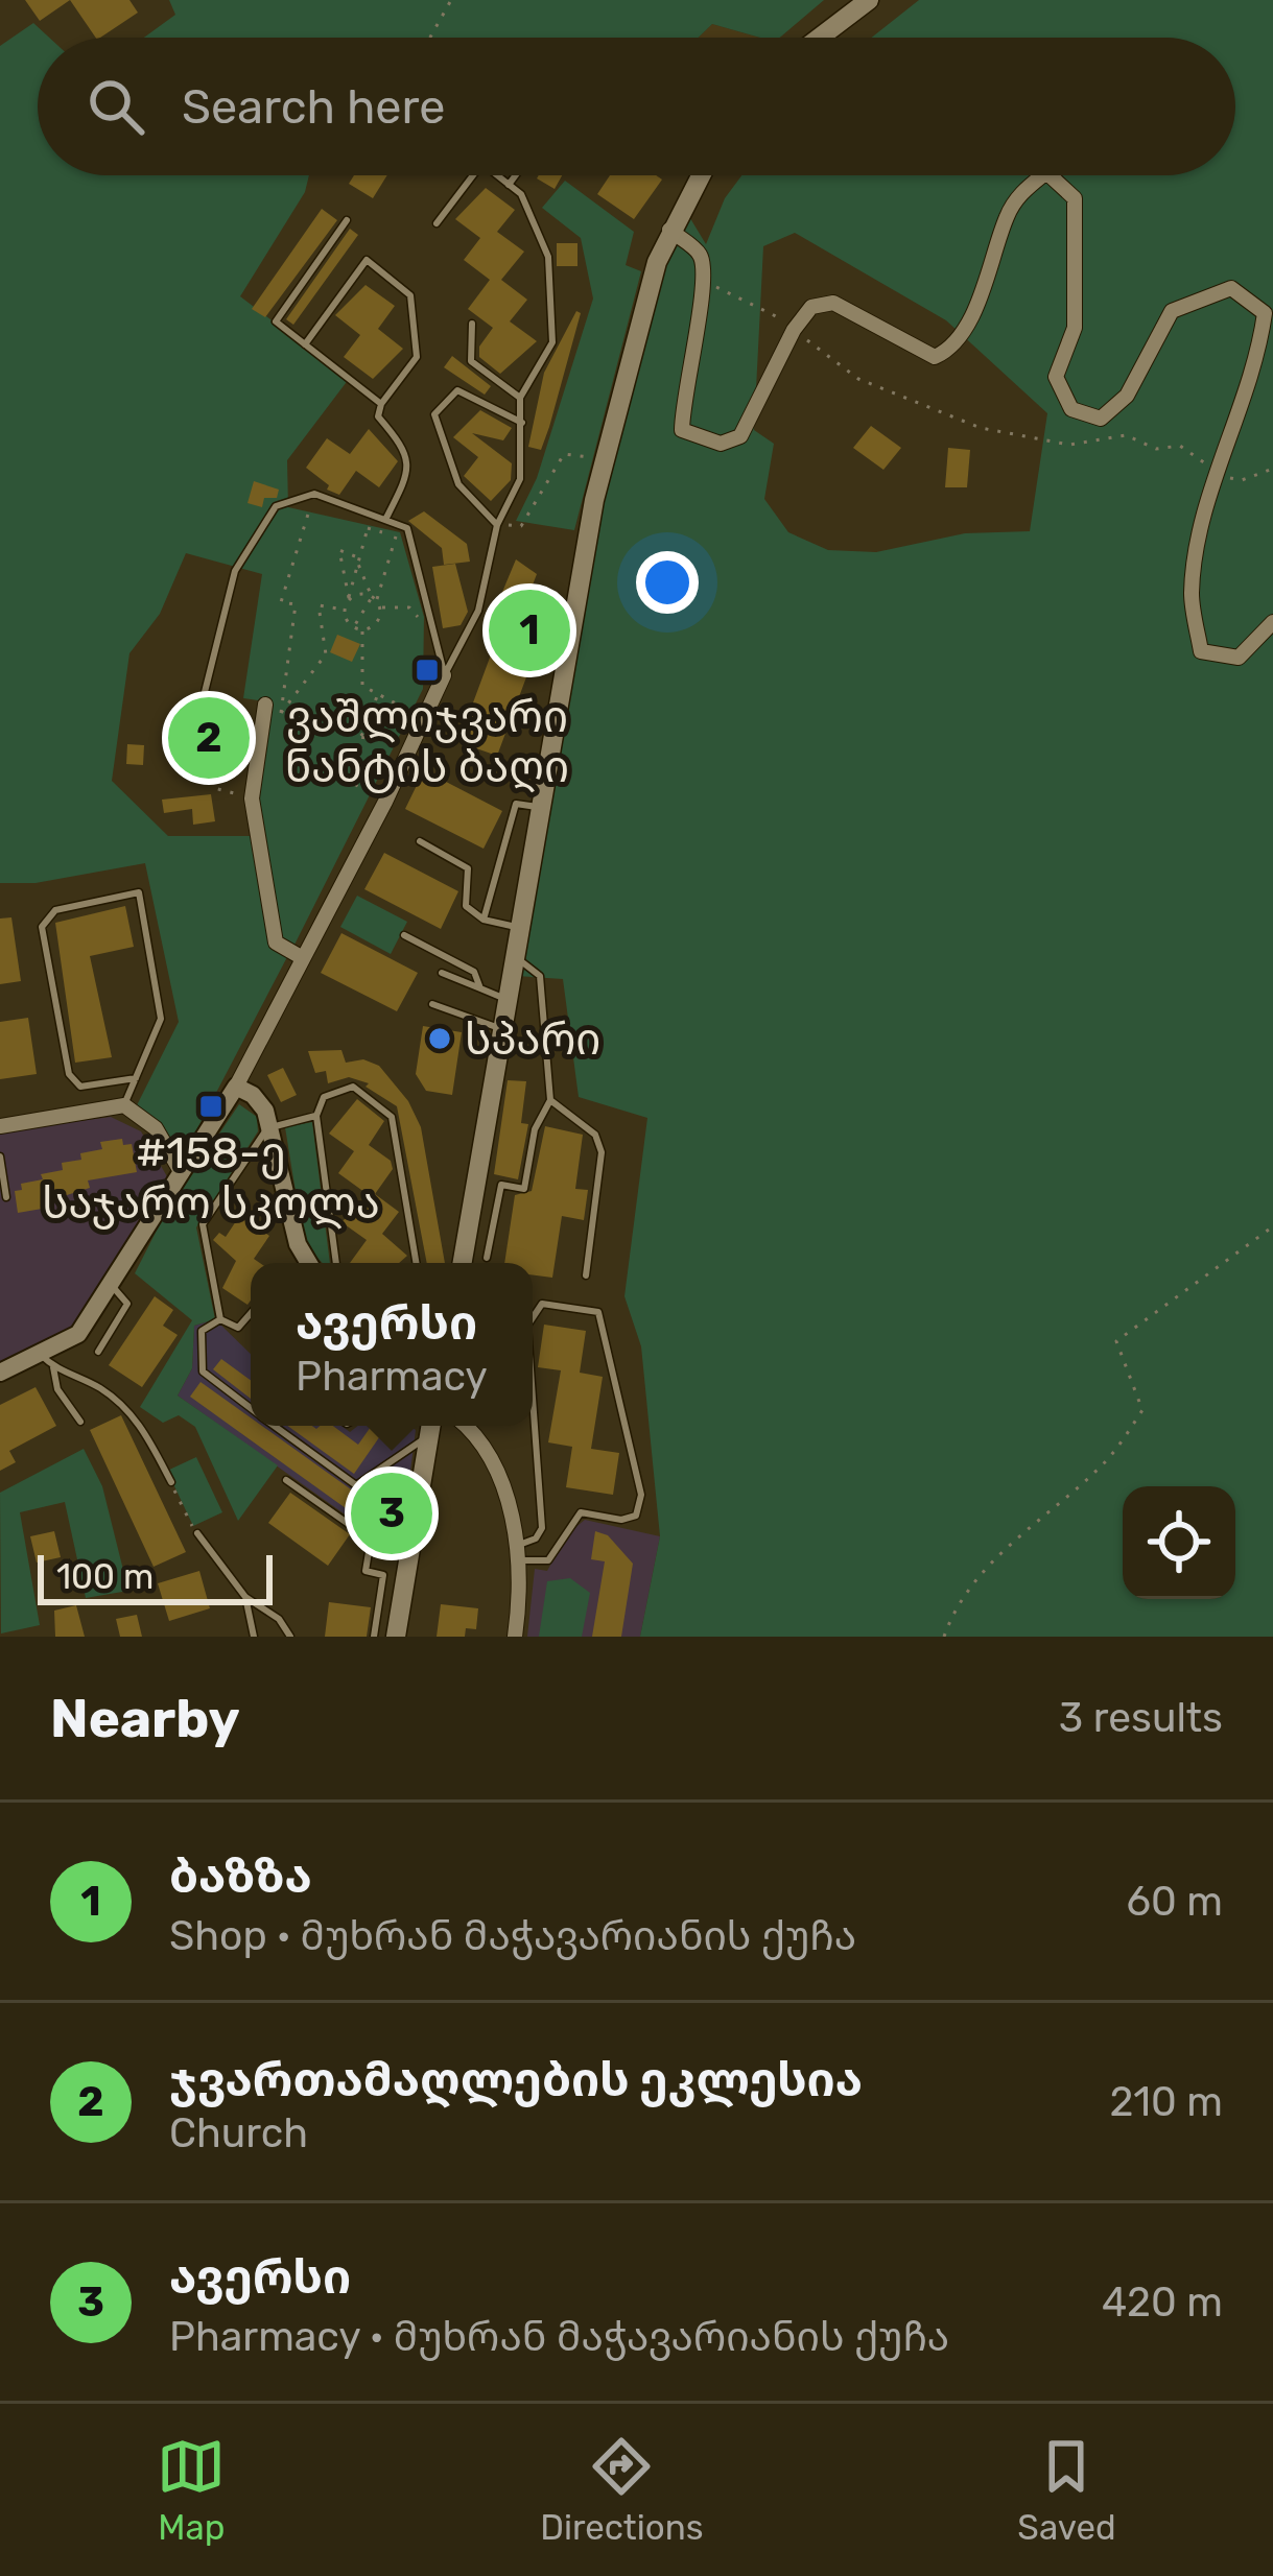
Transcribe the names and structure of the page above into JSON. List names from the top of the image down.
{
  "places": {
    "transit": ["ვაშლიჯვარი ნანტის ბაღი", "#158-ე საჯარო სკოლა"],
    "other": ["სპარი"]
  },
  "scale_bar": "100 m",
  "page": {
    "search": "Search here",
    "pins": ["1", "2", "3"],
    "popup": ["ავერსი", "Pharmacy"],
    "scale": "100 m",
    "heading": ["Nearby", "3 results"],
    "list": [
      {
        "mark": "1",
        "name": "ბაზზა",
        "note": "Shop · მუხრან მაჭავარიანის ქუჩა",
        "value": "60 m"
      },
      {
        "mark": "2",
        "name": "ჯვართამაღლების ეკლესია",
        "note": "Church",
        "value": "210 m"
      },
      {
        "mark": "3",
        "name": "ავერსი",
        "note": "Pharmacy · მუხრან მაჭავარიანის ქუჩა",
        "value": "420 m"
      }
    ],
    "nav": ["Map", "Directions", "Saved"]
  }
}
